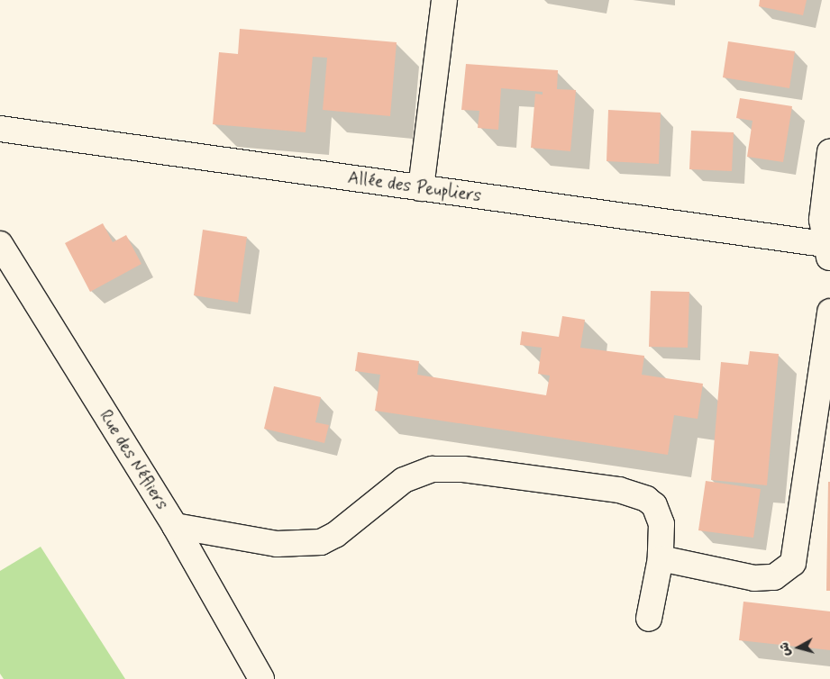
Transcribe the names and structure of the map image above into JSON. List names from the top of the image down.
{
  "streets": {
    "street": ["Allée des Peupliers", "Rue des Néfliers"]
  },
  "north": "left"
}
